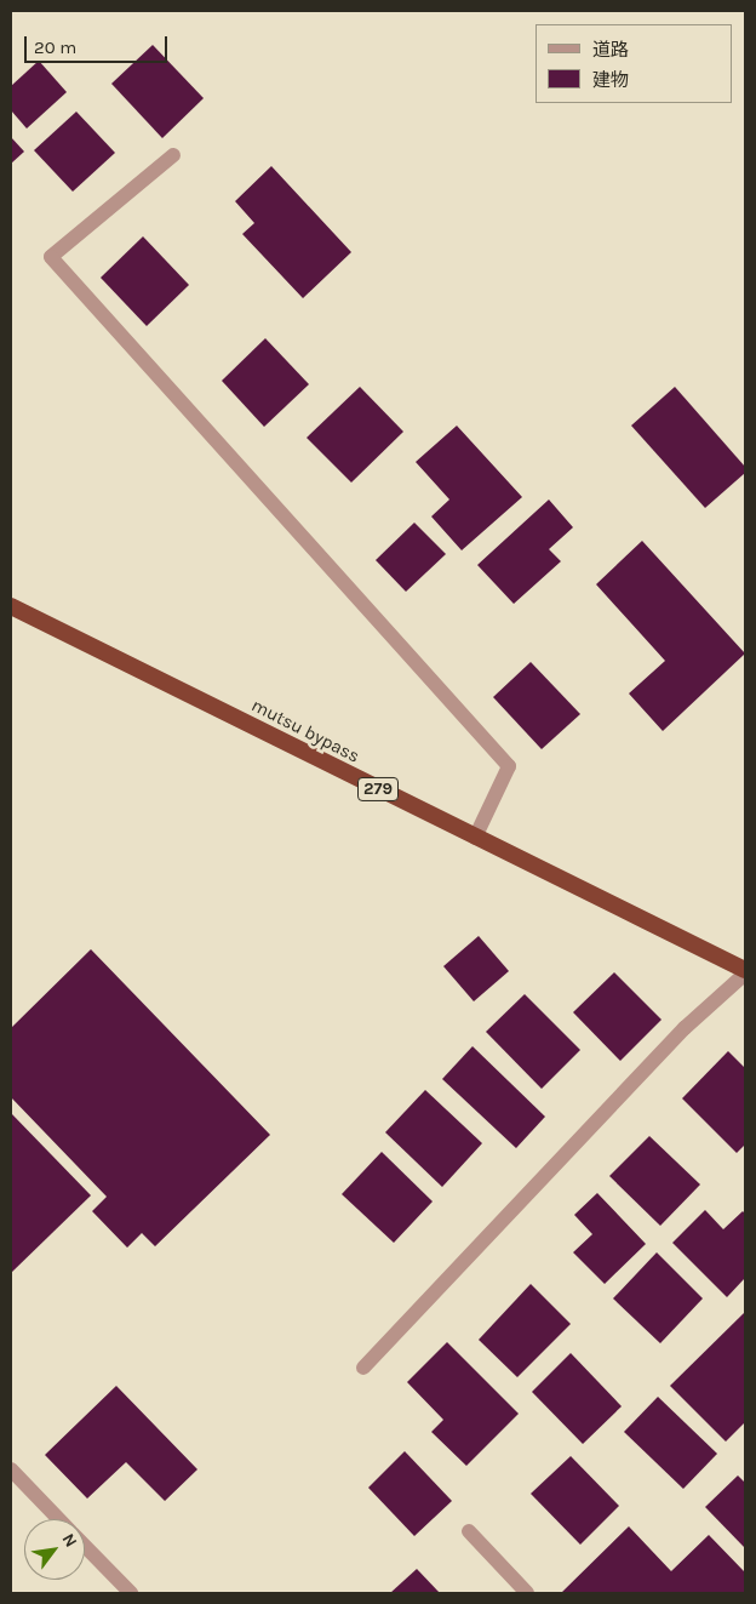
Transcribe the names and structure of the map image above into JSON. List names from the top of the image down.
{
  "streets": {
    "highway": ["mutsu bypass", "279"]
  },
  "legend": ["道路", "建物"],
  "scale_bar": "20 m",
  "north": "top right"
}
